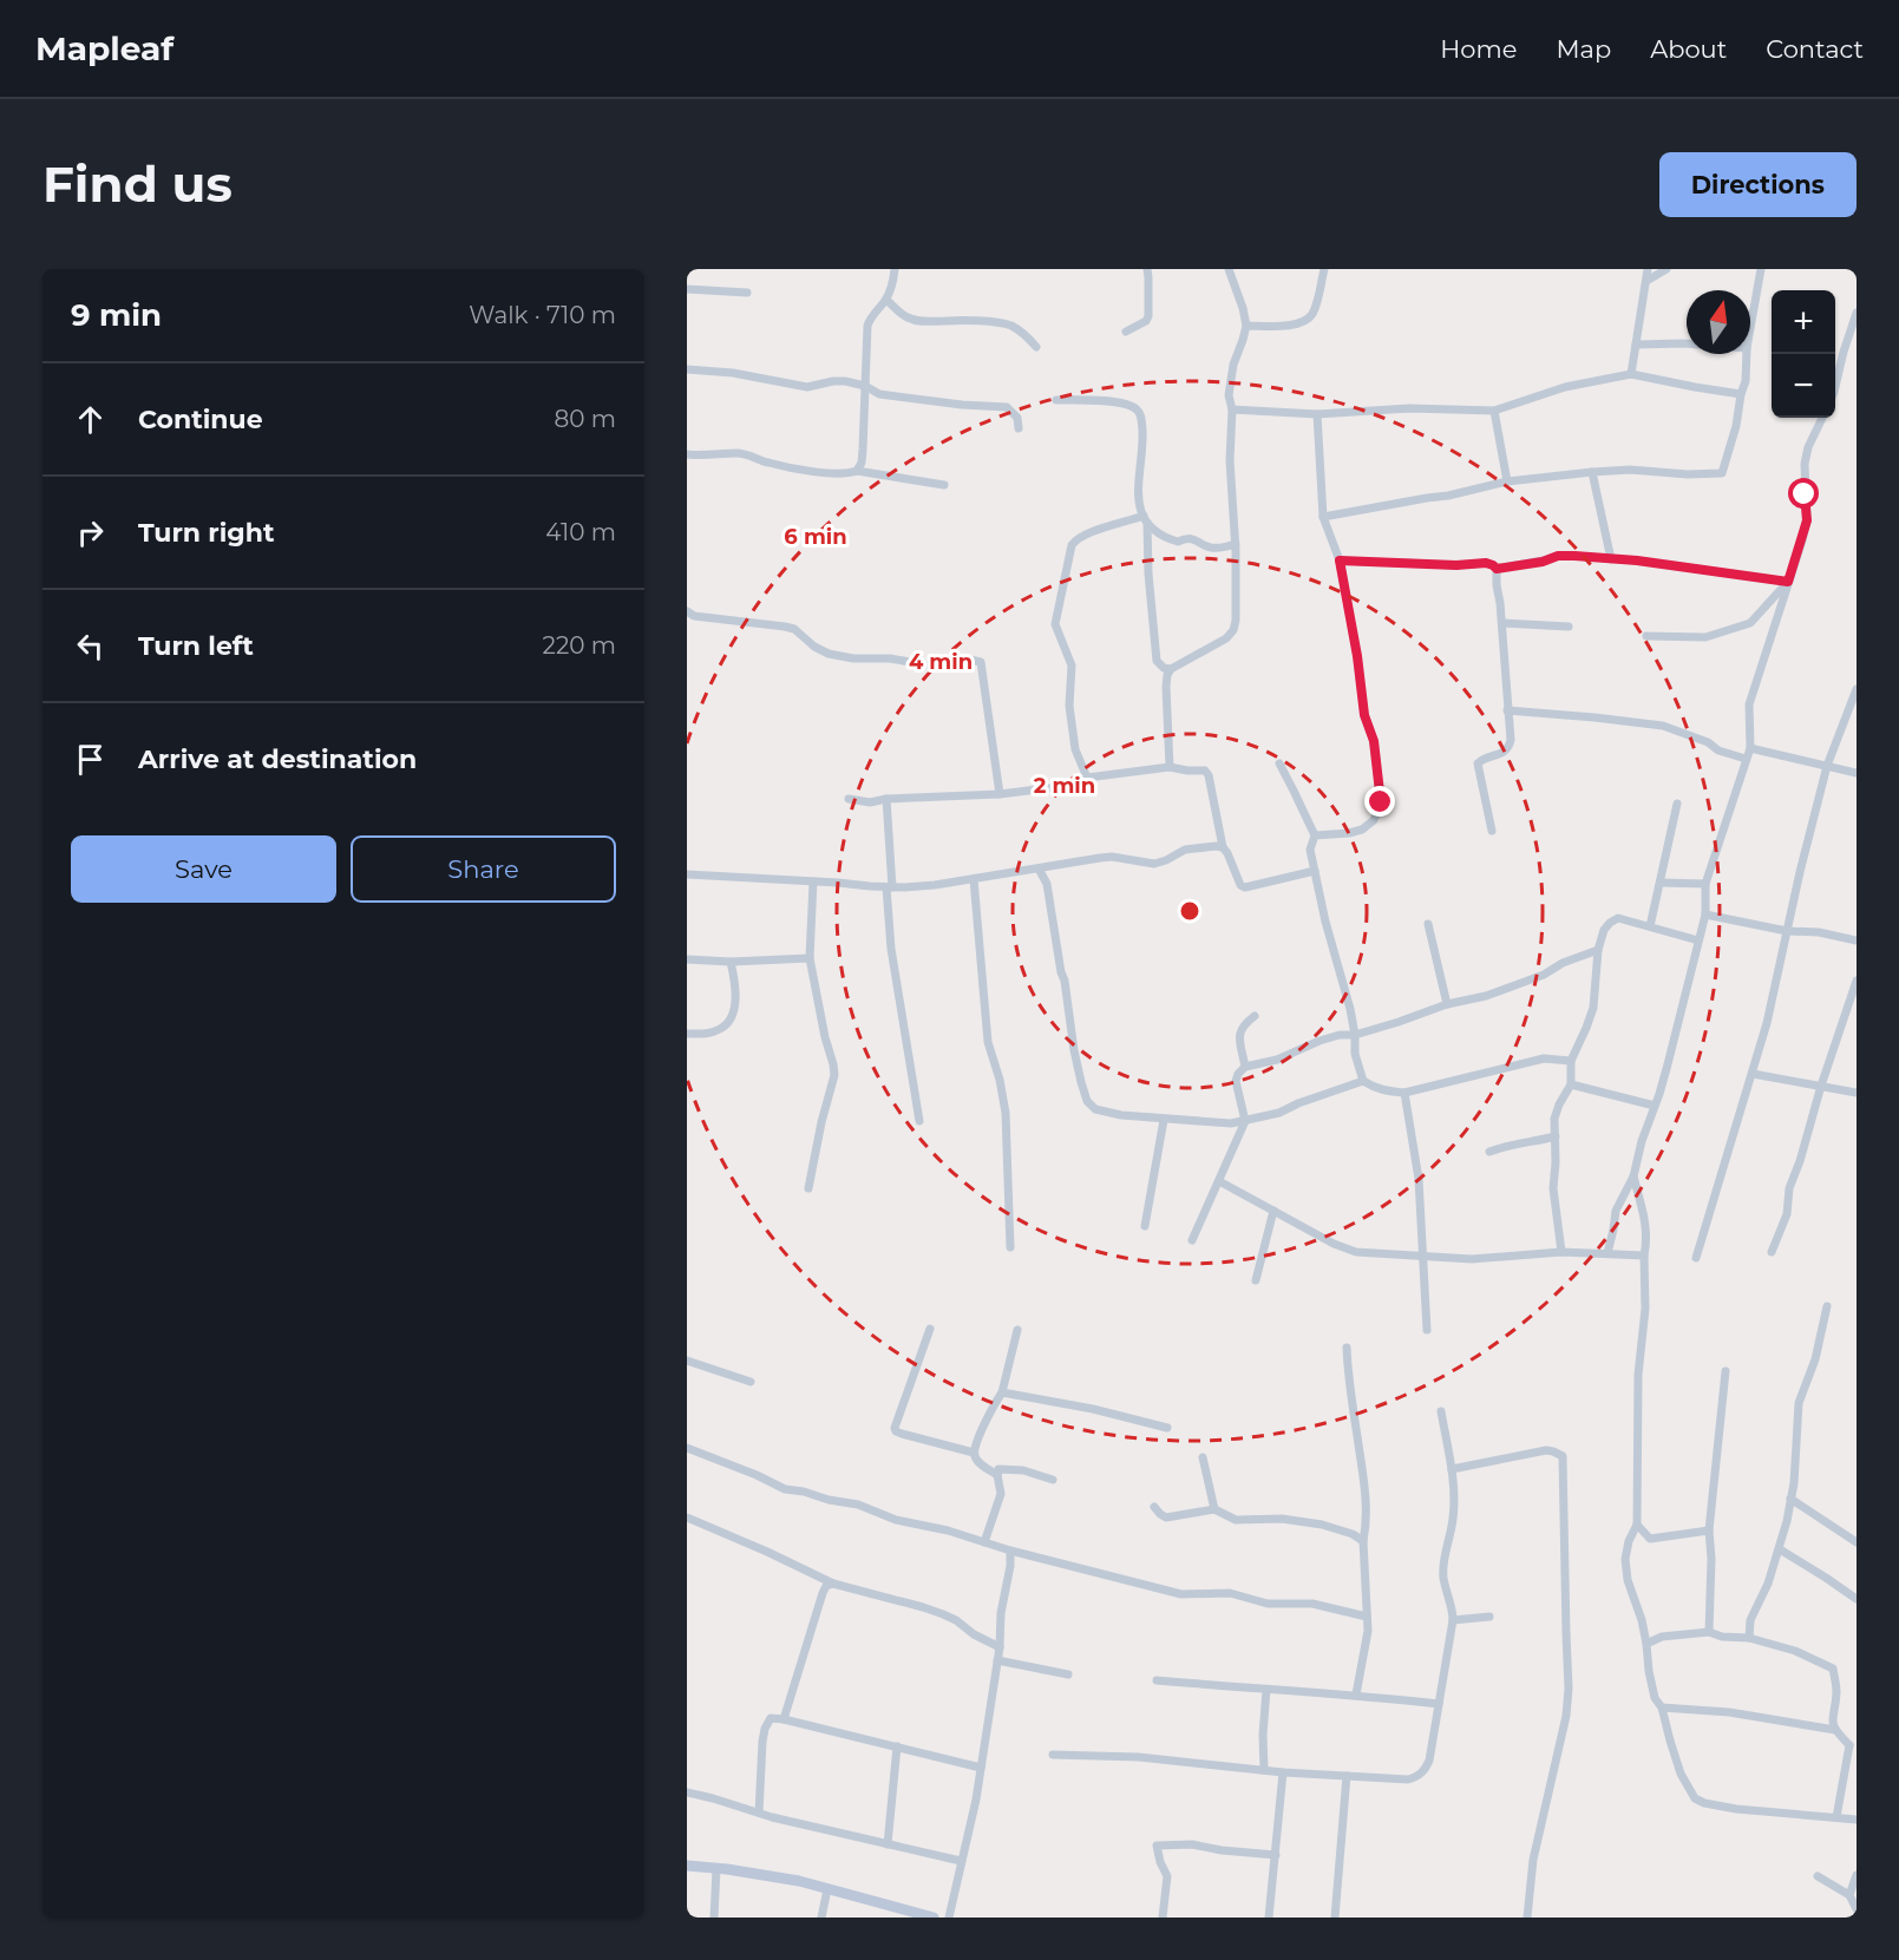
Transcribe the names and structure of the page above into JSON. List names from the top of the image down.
{
  "north": "top",
  "page": {
    "header": "Mapleaf",
    "nav": [
      "Home",
      "Map",
      "About",
      "Contact"
    ],
    "buttons": [
      "Directions",
      ["Save", "Share"]
    ],
    "title": "Find us",
    "heading": ["9 min", "Walk · 710 m"],
    "map_buttons": ["+", "−"],
    "list": [
      ["Continue", "80 m"],
      ["Turn right", "410 m"],
      ["Turn left", "220 m"],
      "Arrive at destination"
    ]
  },
  "rings": ["6 min", "4 min", "2 min"]
}
